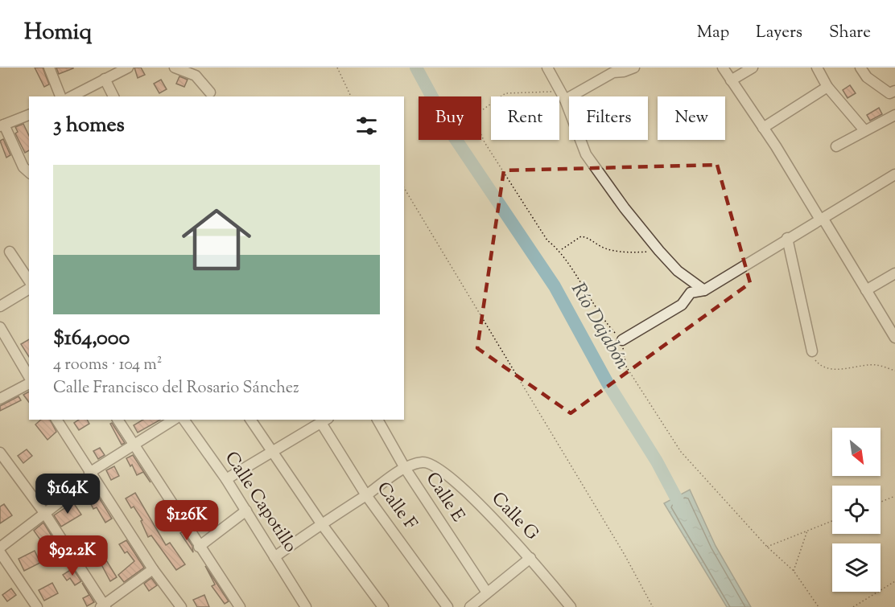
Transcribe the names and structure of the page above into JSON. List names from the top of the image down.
{
  "streets": {
    "street": [
      "Calle E",
      "Calle Capotillo",
      "Calle F",
      "Calle G"
    ]
  },
  "crossings": [
    ["Calle E", "Calle G"]
  ],
  "water": ["Río Dajabón"],
  "north": "bottom right",
  "page": {
    "header": "Homiq",
    "nav": ["Map", "Layers", "Share"],
    "chip": [
      "Buy",
      "Rent",
      "Filters",
      "New"
    ],
    "heading": "3 homes",
    "list": [
      {
        "name": "$164,000",
        "note": "4 rooms · 104 m² · Calle Francisco del Rosario Sánchez"
      }
    ],
    "price": ["$164K", "$126K", "$92.2K"]
  }
}
